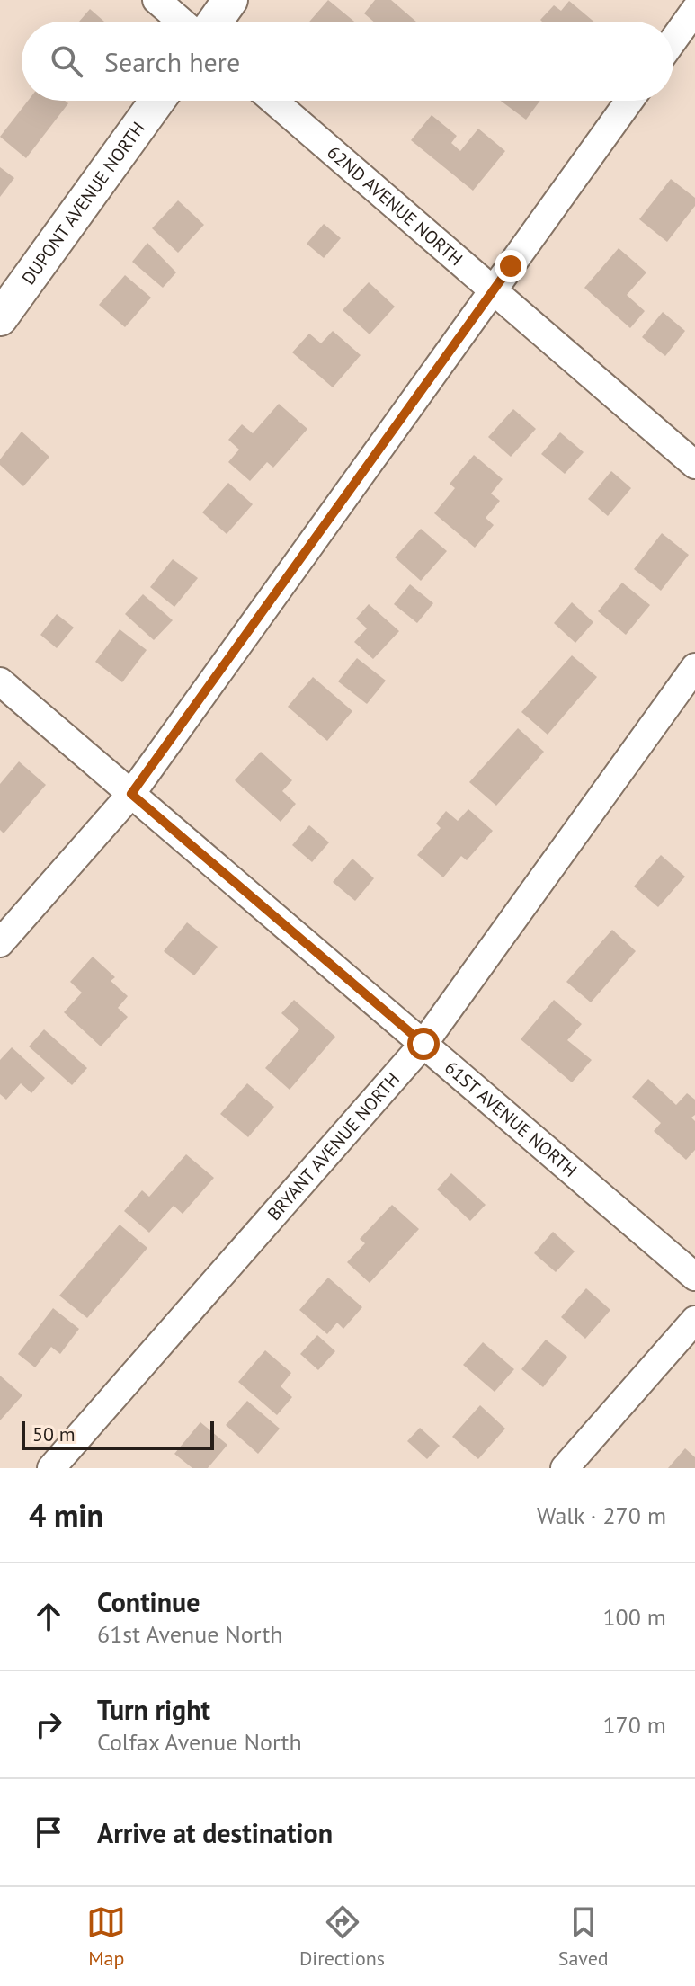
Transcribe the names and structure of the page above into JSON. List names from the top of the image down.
{
  "streets": {
    "street": [
      "DUPONT AVENUE NORTH",
      "62ND AVENUE NORTH",
      "61ST AVENUE NORTH",
      "BRYANT AVENUE NORTH"
    ]
  },
  "crossings": [
    ["61ST AVENUE NORTH", "BRYANT AVENUE NORTH"]
  ],
  "scale_bar": "50 m",
  "page": {
    "search": "Search here",
    "scale": "50 m",
    "heading": ["4 min", "Walk · 270 m"],
    "list": [
      ["Continue", "61st Avenue North", "100 m"],
      ["Turn right", "Colfax Avenue North", "170 m"],
      "Arrive at destination"
    ],
    "nav": ["Map", "Directions", "Saved"]
  }
}
